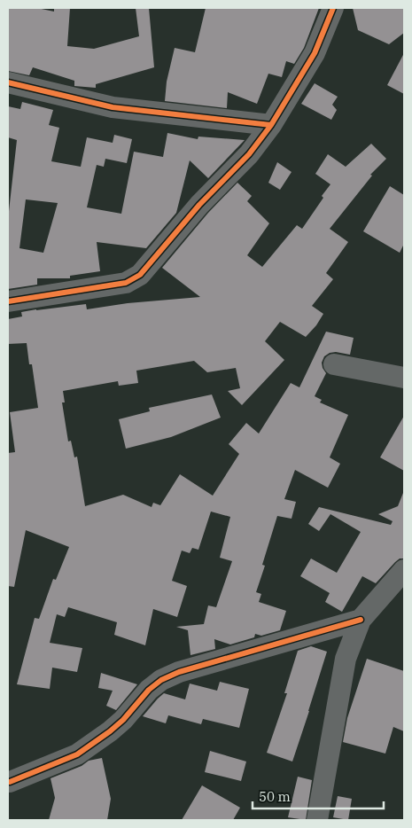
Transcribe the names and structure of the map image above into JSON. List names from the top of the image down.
{
  "scale_bar": "50 m"
}
